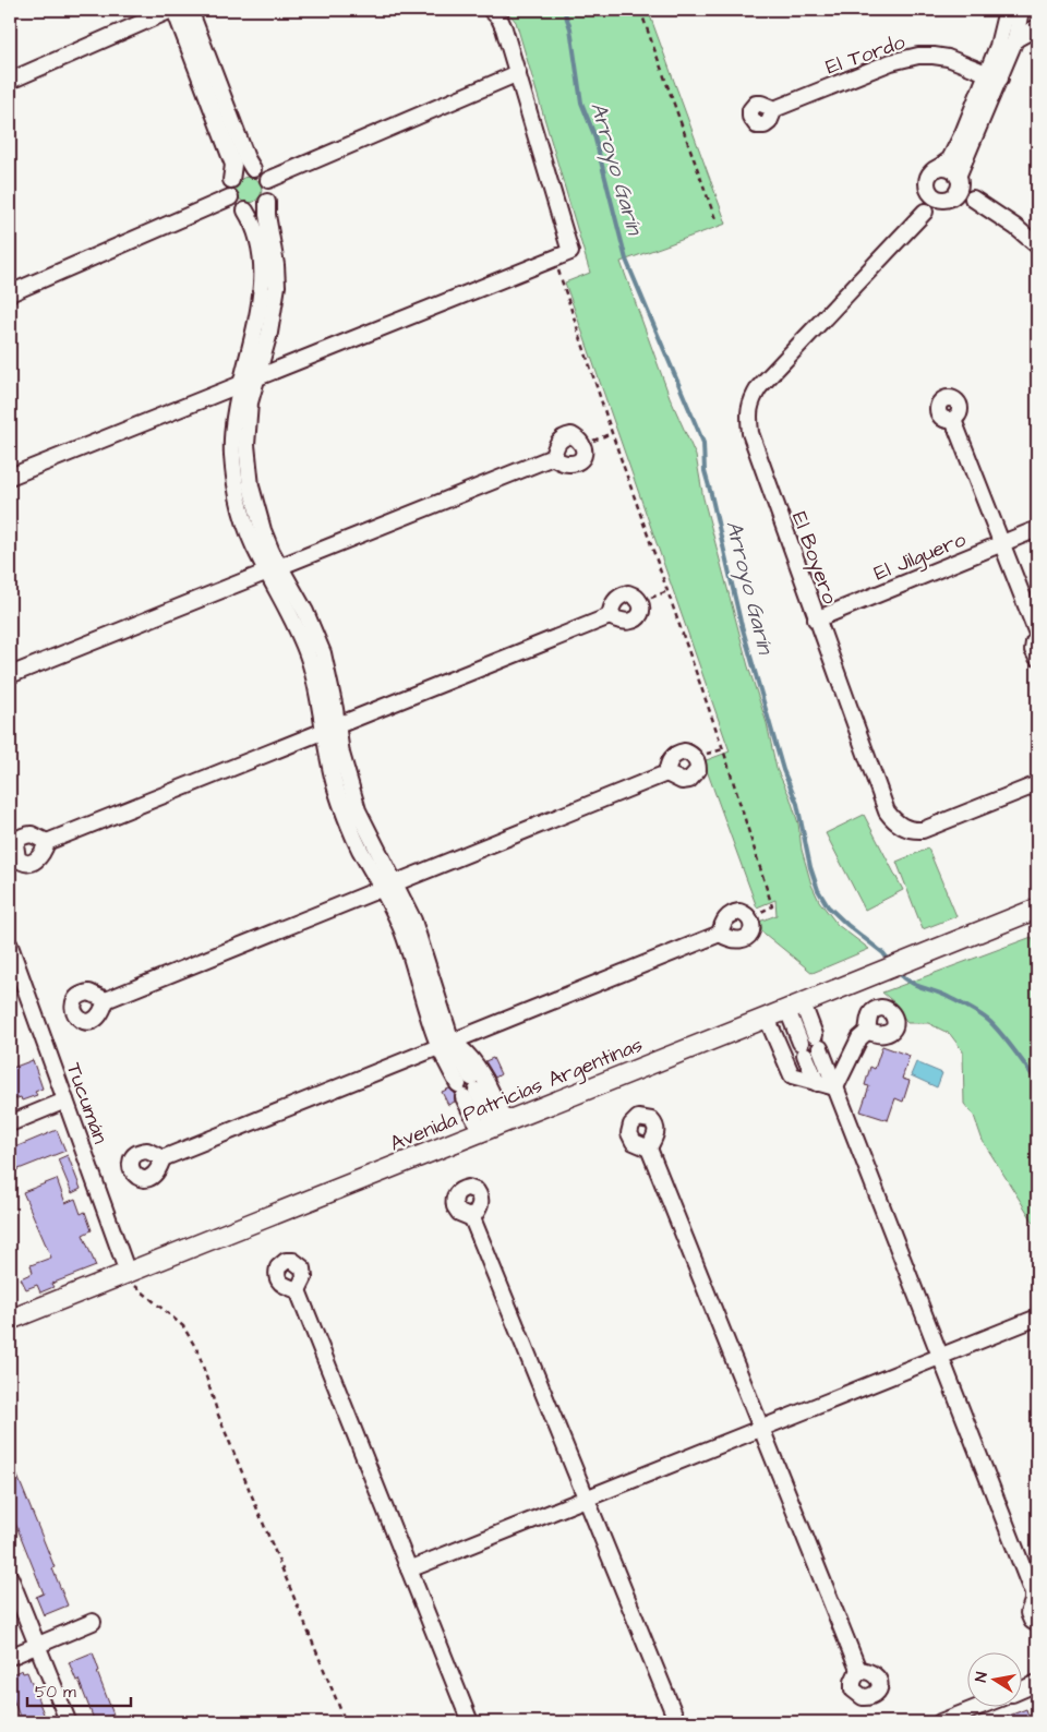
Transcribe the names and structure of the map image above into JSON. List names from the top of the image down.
{
  "streets": {
    "street": [
      "El Tordo",
      "El Jilguero",
      "El Boyero",
      "Avenida Patricias Argentinas",
      "Tucumán"
    ]
  },
  "crossings": [
    ["El Jilguero", "El Boyero"],
    ["Avenida Patricias Argentinas", "Tucumán"]
  ],
  "water": ["Arroyo Garín"],
  "scale_bar": "50 m",
  "north": "left"
}
